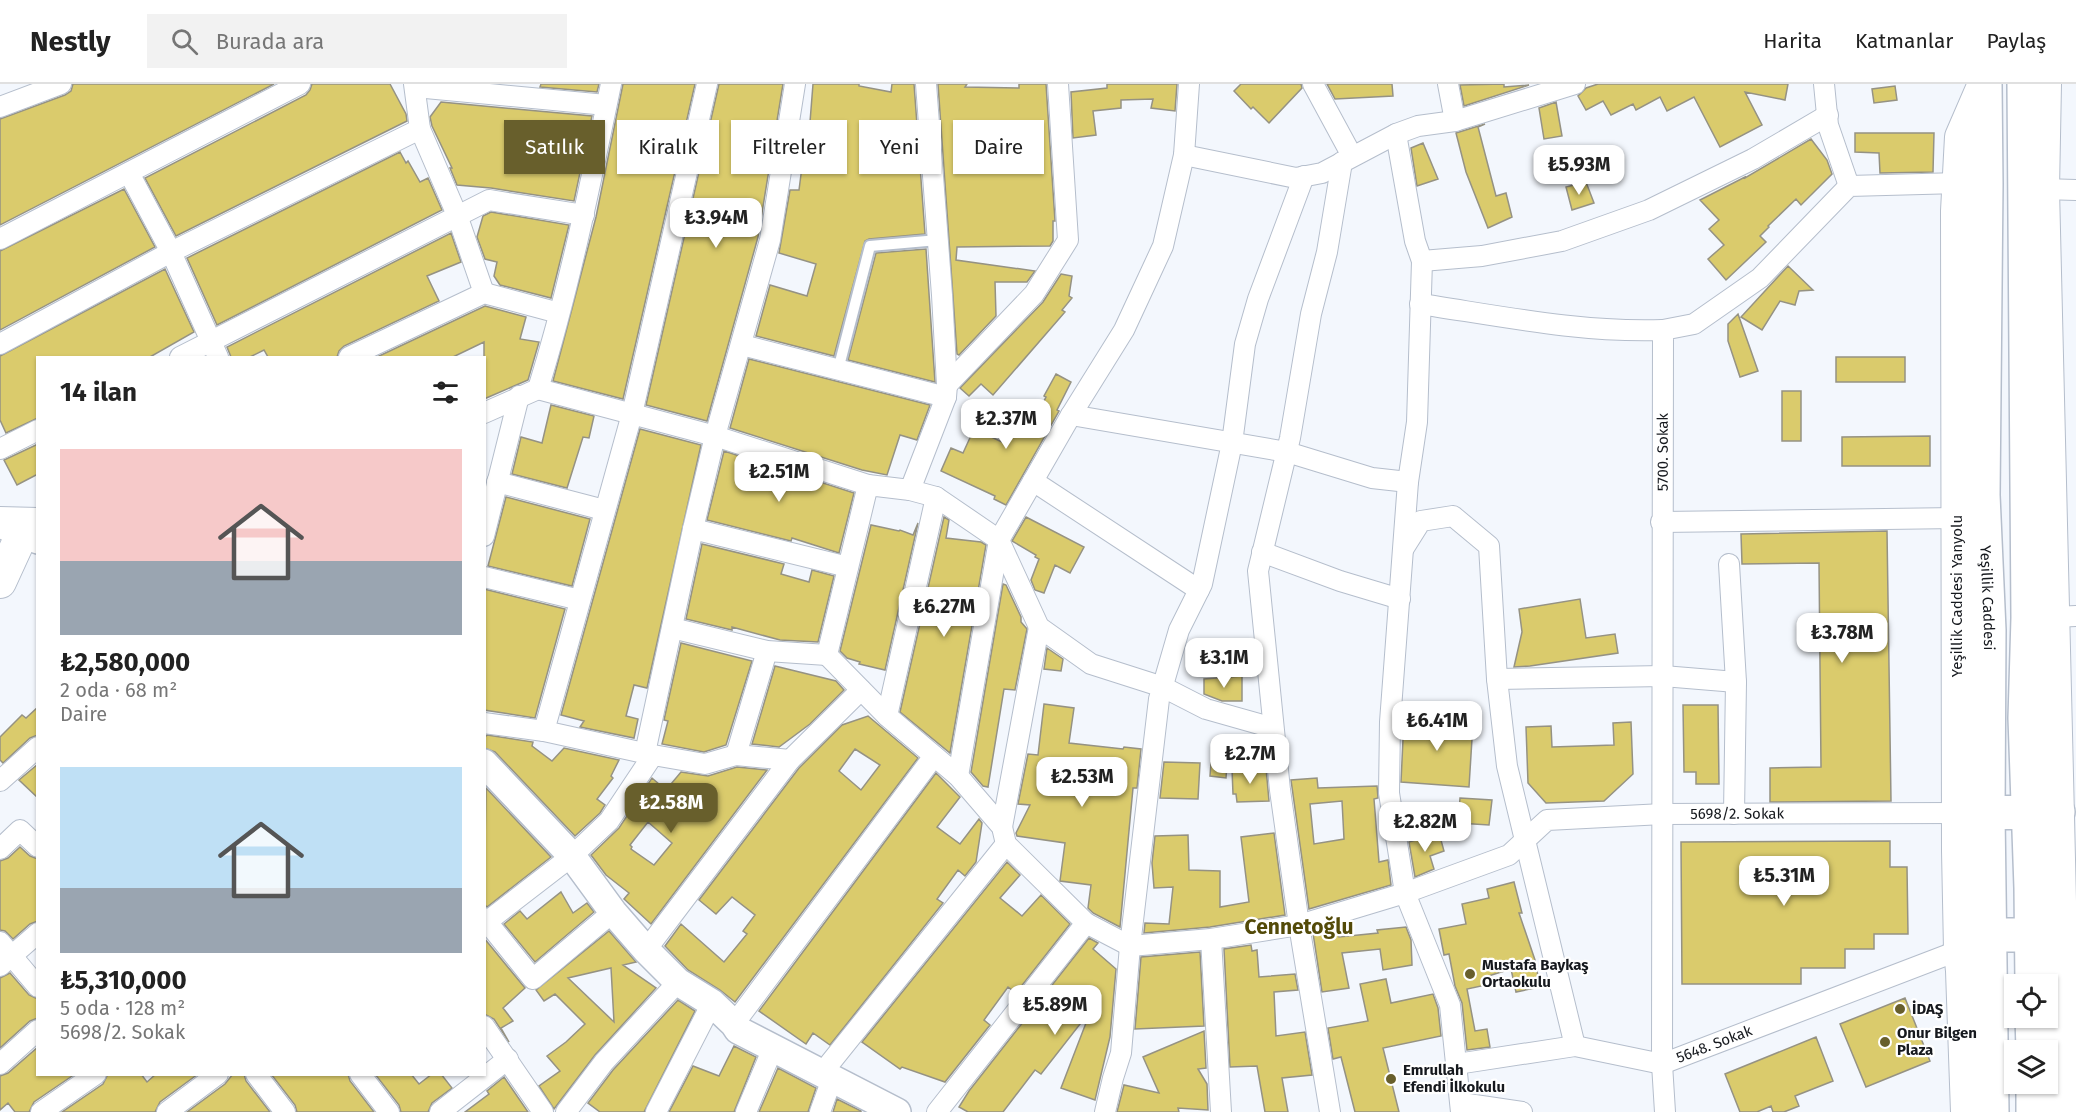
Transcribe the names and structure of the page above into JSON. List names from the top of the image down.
{
  "streets": {
    "highway": ["Yeşillik Caddesi"],
    "main road": ["Yeşillik Caddesi Yanyolu"],
    "street": ["5700. Sokak", "5698/2. Sokak", "5648. Sokak"]
  },
  "crossings": [
    ["5700. Sokak", "5698/2. Sokak"],
    ["5700. Sokak", "5648. Sokak"],
    ["Yeşillik Caddesi Yanyolu", "Yeşillik Caddesi"],
    ["Yeşillik Caddesi Yanyolu", "5698/2. Sokak"],
    ["Yeşillik Caddesi Yanyolu", "5648. Sokak"],
    ["Yeşillik Caddesi", "5698/2. Sokak"]
  ],
  "districts": ["Cennetoğlu"],
  "places": [
    "Mustafa Baykaş Ortaokulu",
    "İDAŞ",
    "Onur Bilgen Plaza",
    "Emrullah Efendi İlkokulu"
  ],
  "page": {
    "header": "Nestly",
    "search": "Burada ara",
    "nav": ["Harita", "Katmanlar", "Paylaş"],
    "chip": [
      "Satılık",
      "Kiralık",
      "Filtreler",
      "Yeni",
      "Daire"
    ],
    "price": [
      "₺5.93M",
      "₺3.94M",
      "₺2.37M",
      "₺2.51M",
      "₺6.27M",
      "₺3.78M",
      "₺3.1M",
      "₺6.41M",
      "₺2.7M",
      "₺2.53M",
      "₺2.58M",
      "₺2.82M",
      "₺5.31M",
      "₺5.89M"
    ],
    "heading": "14 ilan",
    "list": [
      {
        "name": "₺2,580,000",
        "note": "2 oda · 68 m² · Daire"
      },
      {
        "name": "₺5,310,000",
        "note": "5 oda · 128 m² · 5698/2. Sokak"
      }
    ]
  }
}
